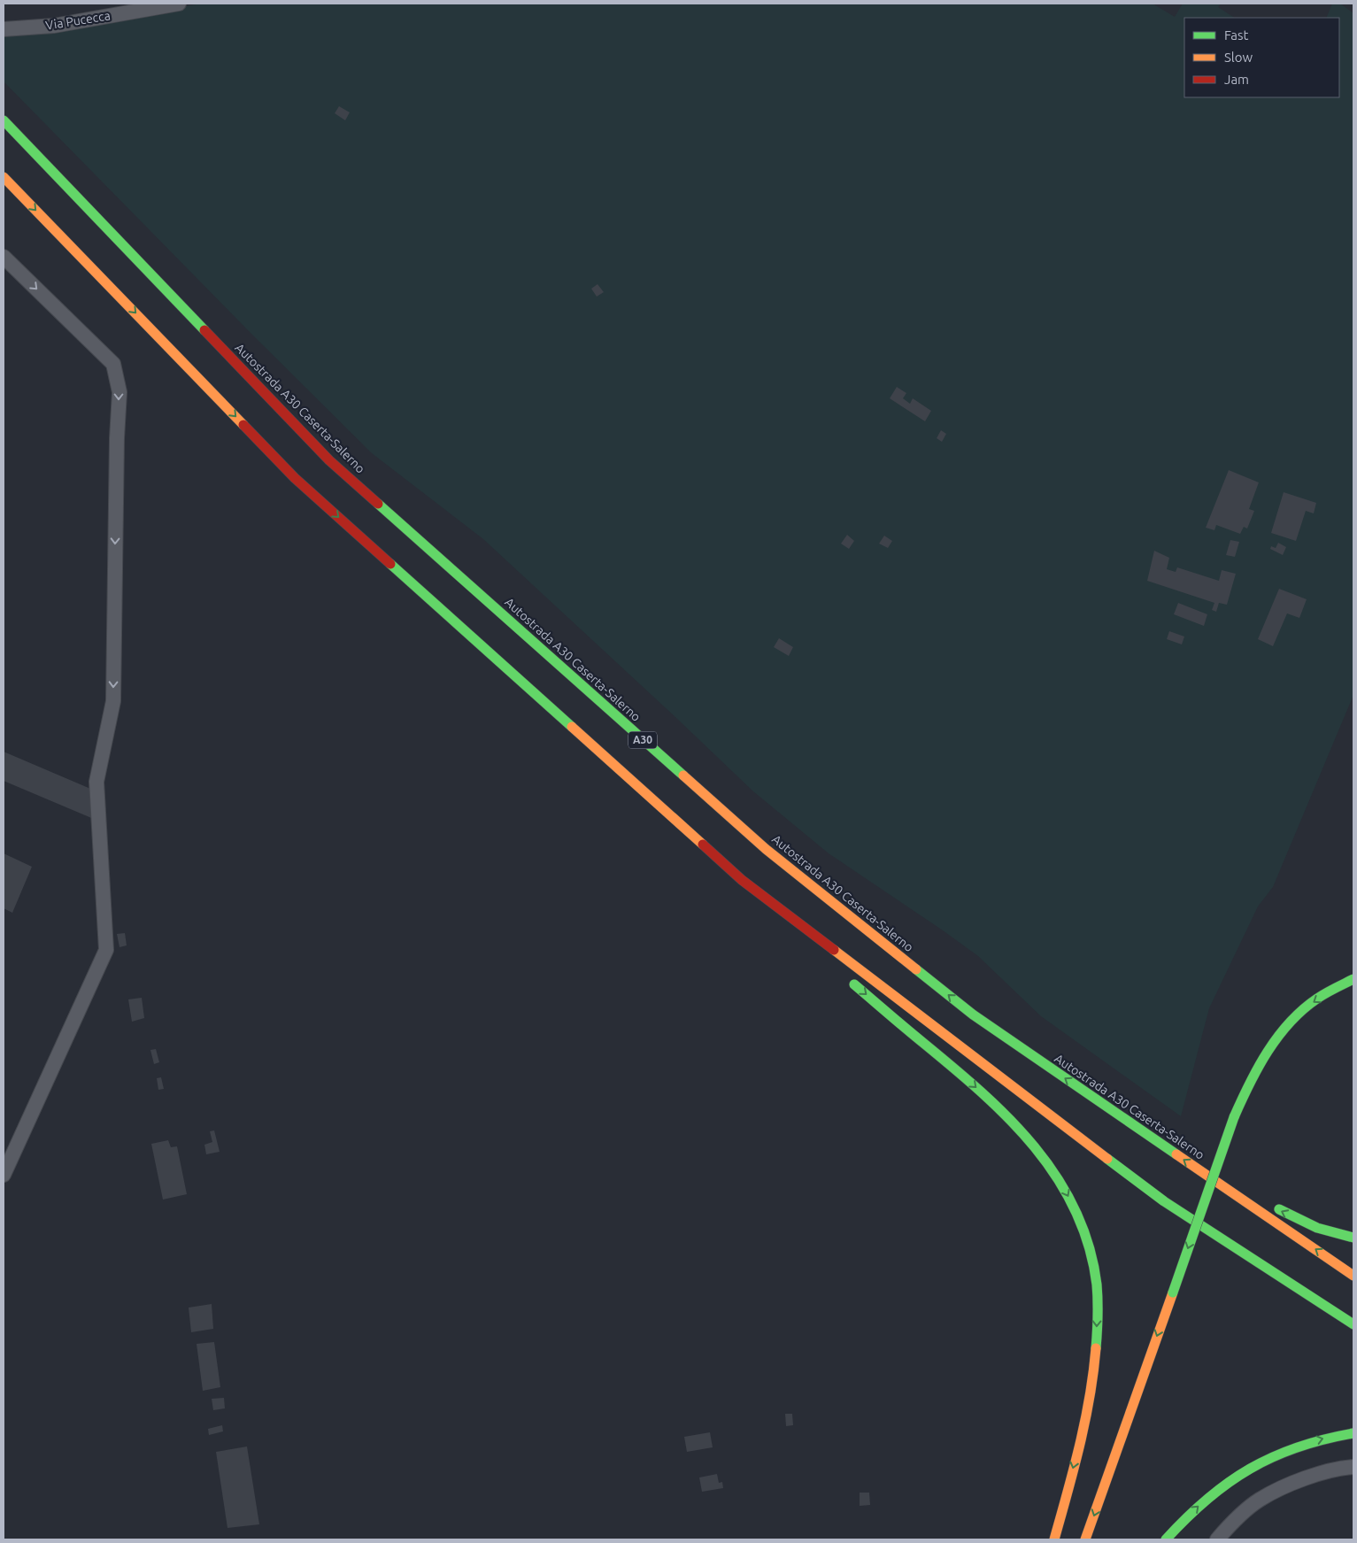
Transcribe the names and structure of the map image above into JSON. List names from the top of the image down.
{
  "streets": {
    "highway": ["Autostrada A30 Caserta-Salerno", "A30"],
    "street": ["Via Pucecca"]
  },
  "legend": ["Fast", "Slow", "Jam"]
}
